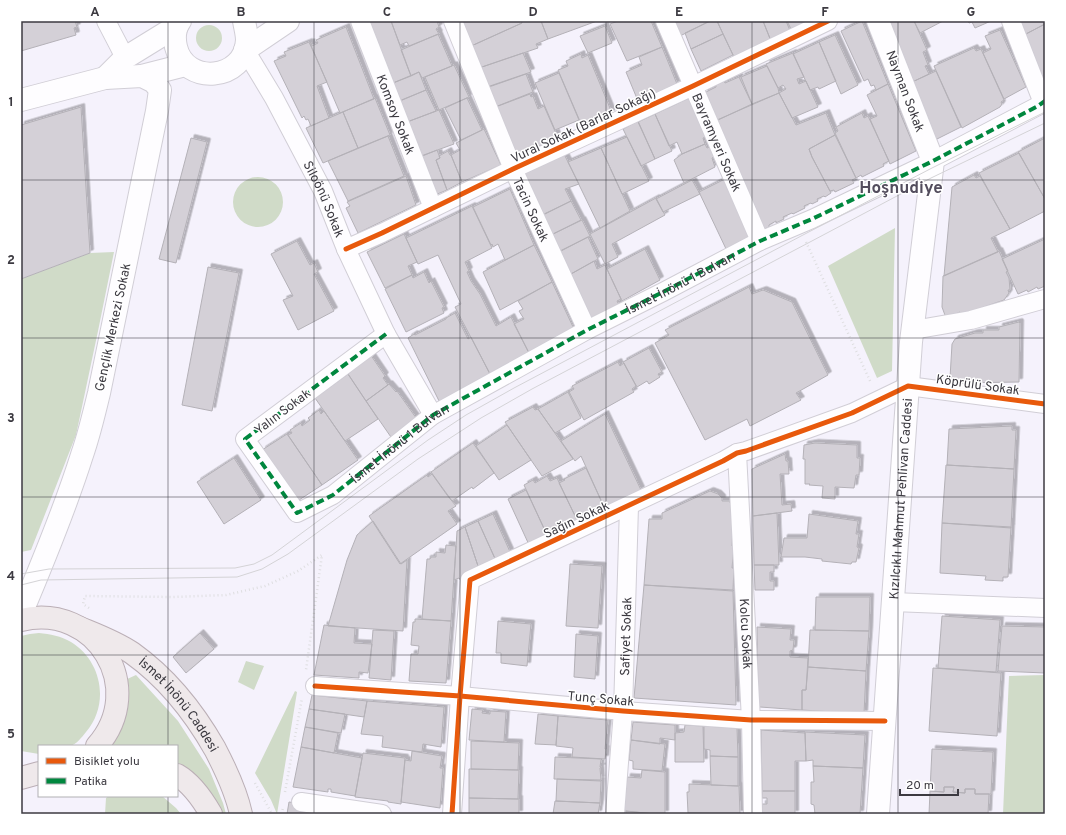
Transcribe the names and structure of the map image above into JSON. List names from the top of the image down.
{
  "streets": {
    "main road": [
      "Nayman Sokak",
      "Gençlik Merkezi Sokak",
      "Kızılcıklı Mahmut Pehlivan Caddesi",
      "İsmet İnönü Caddesi"
    ],
    "street": [
      "Komsoy Sokak",
      "Vural Sokak (Barlar Sokağı)",
      "Bayramyeri Sokak",
      "Siloönü Sokak",
      "Tacin Sokak",
      "İsmet İnönü 1 Bulvarı",
      "Köprülü Sokak",
      "Yalın Sokak",
      "Sağın Sokak",
      "Kolcu Sokak",
      "Safiyet Sokak",
      "Tunç Sokak"
    ]
  },
  "crossings": [
    ["Nayman Sokak", "İsmet İnönü 1 Bulvarı"],
    ["Nayman Sokak", "Kızılcıklı Mahmut Pehlivan Caddesi"],
    ["Komsoy Sokak", "Vural Sokak (Barlar Sokağı)"],
    ["Vural Sokak (Barlar Sokağı)", "Bayramyeri Sokak"],
    ["Vural Sokak (Barlar Sokağı)", "Siloönü Sokak"],
    ["Vural Sokak (Barlar Sokağı)", "Tacin Sokak"],
    ["Bayramyeri Sokak", "İsmet İnönü 1 Bulvarı"],
    ["Siloönü Sokak", "İsmet İnönü 1 Bulvarı"],
    ["Siloönü Sokak", "Yalın Sokak"],
    ["Tacin Sokak", "İsmet İnönü 1 Bulvarı"],
    ["İsmet İnönü 1 Bulvarı", "Yalın Sokak"],
    ["İsmet İnönü 1 Bulvarı", "Kızılcıklı Mahmut Pehlivan Caddesi"],
    ["Köprülü Sokak", "Kızılcıklı Mahmut Pehlivan Caddesi"],
    ["Köprülü Sokak", "Sağın Sokak"],
    ["Kızılcıklı Mahmut Pehlivan Caddesi", "Sağın Sokak"],
    ["Kızılcıklı Mahmut Pehlivan Caddesi", "Tunç Sokak"],
    ["Sağın Sokak", "Kolcu Sokak"],
    ["Sağın Sokak", "Safiyet Sokak"],
    ["Sağın Sokak", "Tunç Sokak"],
    ["Kolcu Sokak", "Tunç Sokak"],
    ["Safiyet Sokak", "Tunç Sokak"]
  ],
  "districts": ["Hoşnudiye"],
  "legend": ["Bisiklet yolu", "Patika"],
  "scale_bar": "20 m",
  "grid": {
    "columns": [
      "A",
      "B",
      "C",
      "D",
      "E",
      "F",
      "G"
    ],
    "rows": [
      "1",
      "2",
      "3",
      "4",
      "5"
    ]
  }
}
